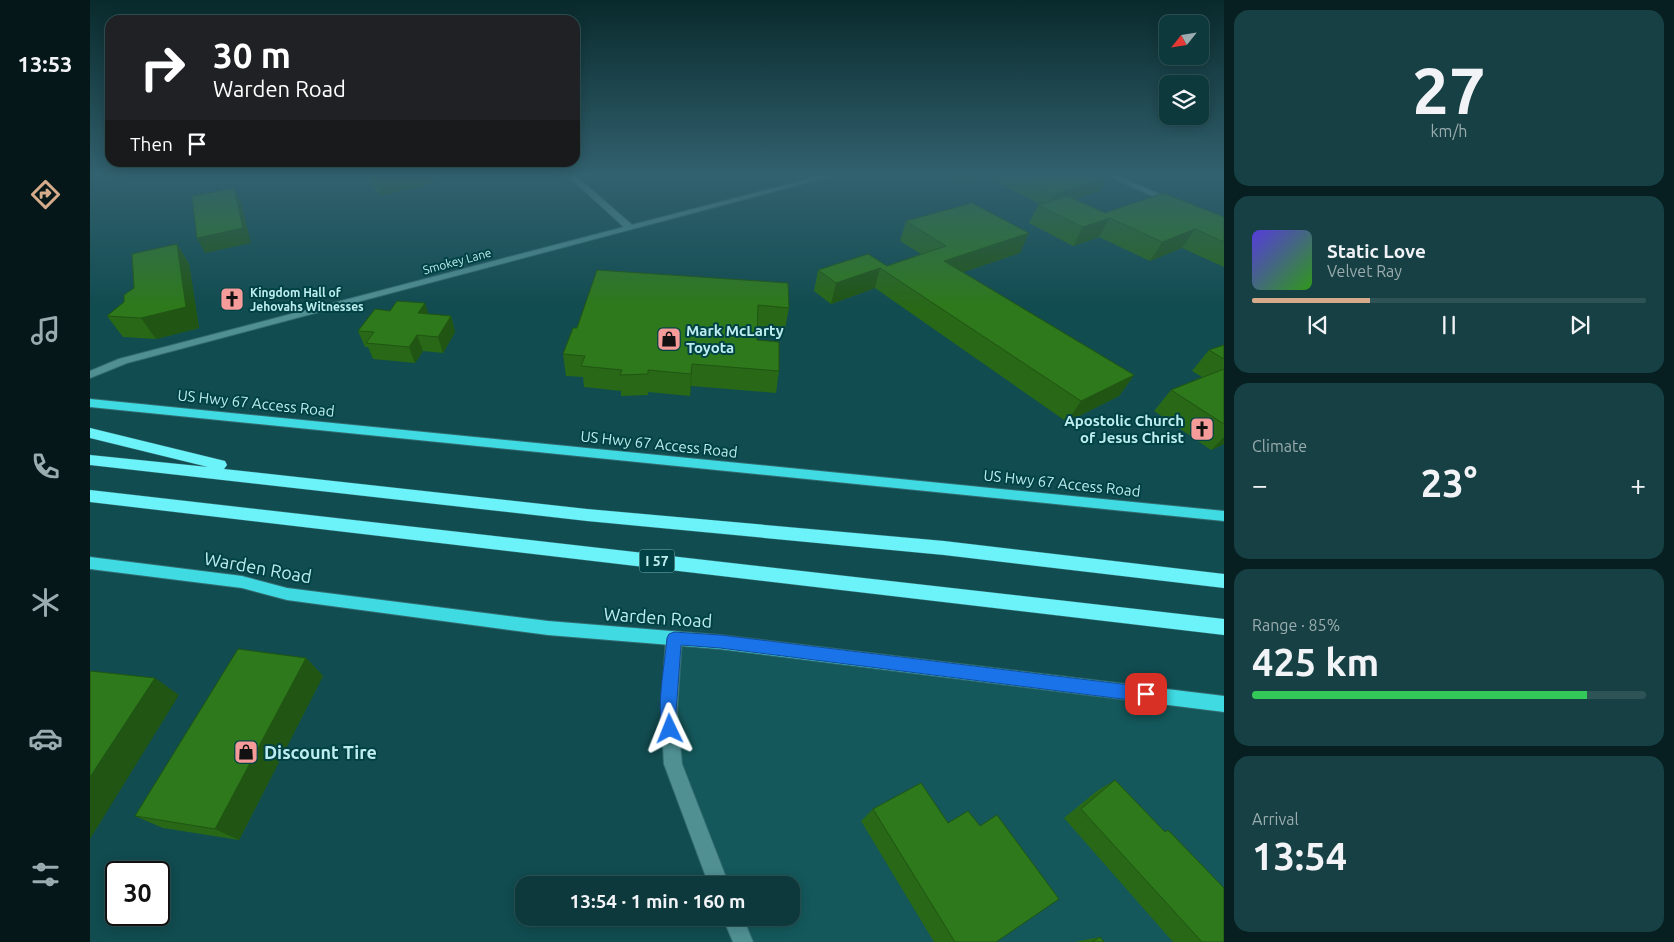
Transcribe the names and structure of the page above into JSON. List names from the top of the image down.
{
  "streets": {
    "highway": ["I 57"],
    "main road": ["US Hwy 67 Access Road", "Warden Road"],
    "street": ["Smokey Lane"]
  },
  "places": {
    "church": ["Kingdom Hall of Jehovahs Witnesses", "Apostolic Church of Jesus Christ"],
    "shop": ["Mark McLarty Toyota", "Discount Tire"]
  },
  "north": "bottom left",
  "page": {
    "tabs": "13:53",
    "tile": [
      ["27", "km/h"],
      "Climate",
      ["Range · 85%", "425 km"],
      ["Arrival", "13:54"]
    ],
    "turn": ["30 m", "Warden Road"],
    "then": "Then",
    "song": ["Static Love", "Velvet Ray"],
    "heat": ["−", "23°", "+"],
    "limit": "30",
    "trip": "13:54 · 1 min · 160 m"
  }
}
